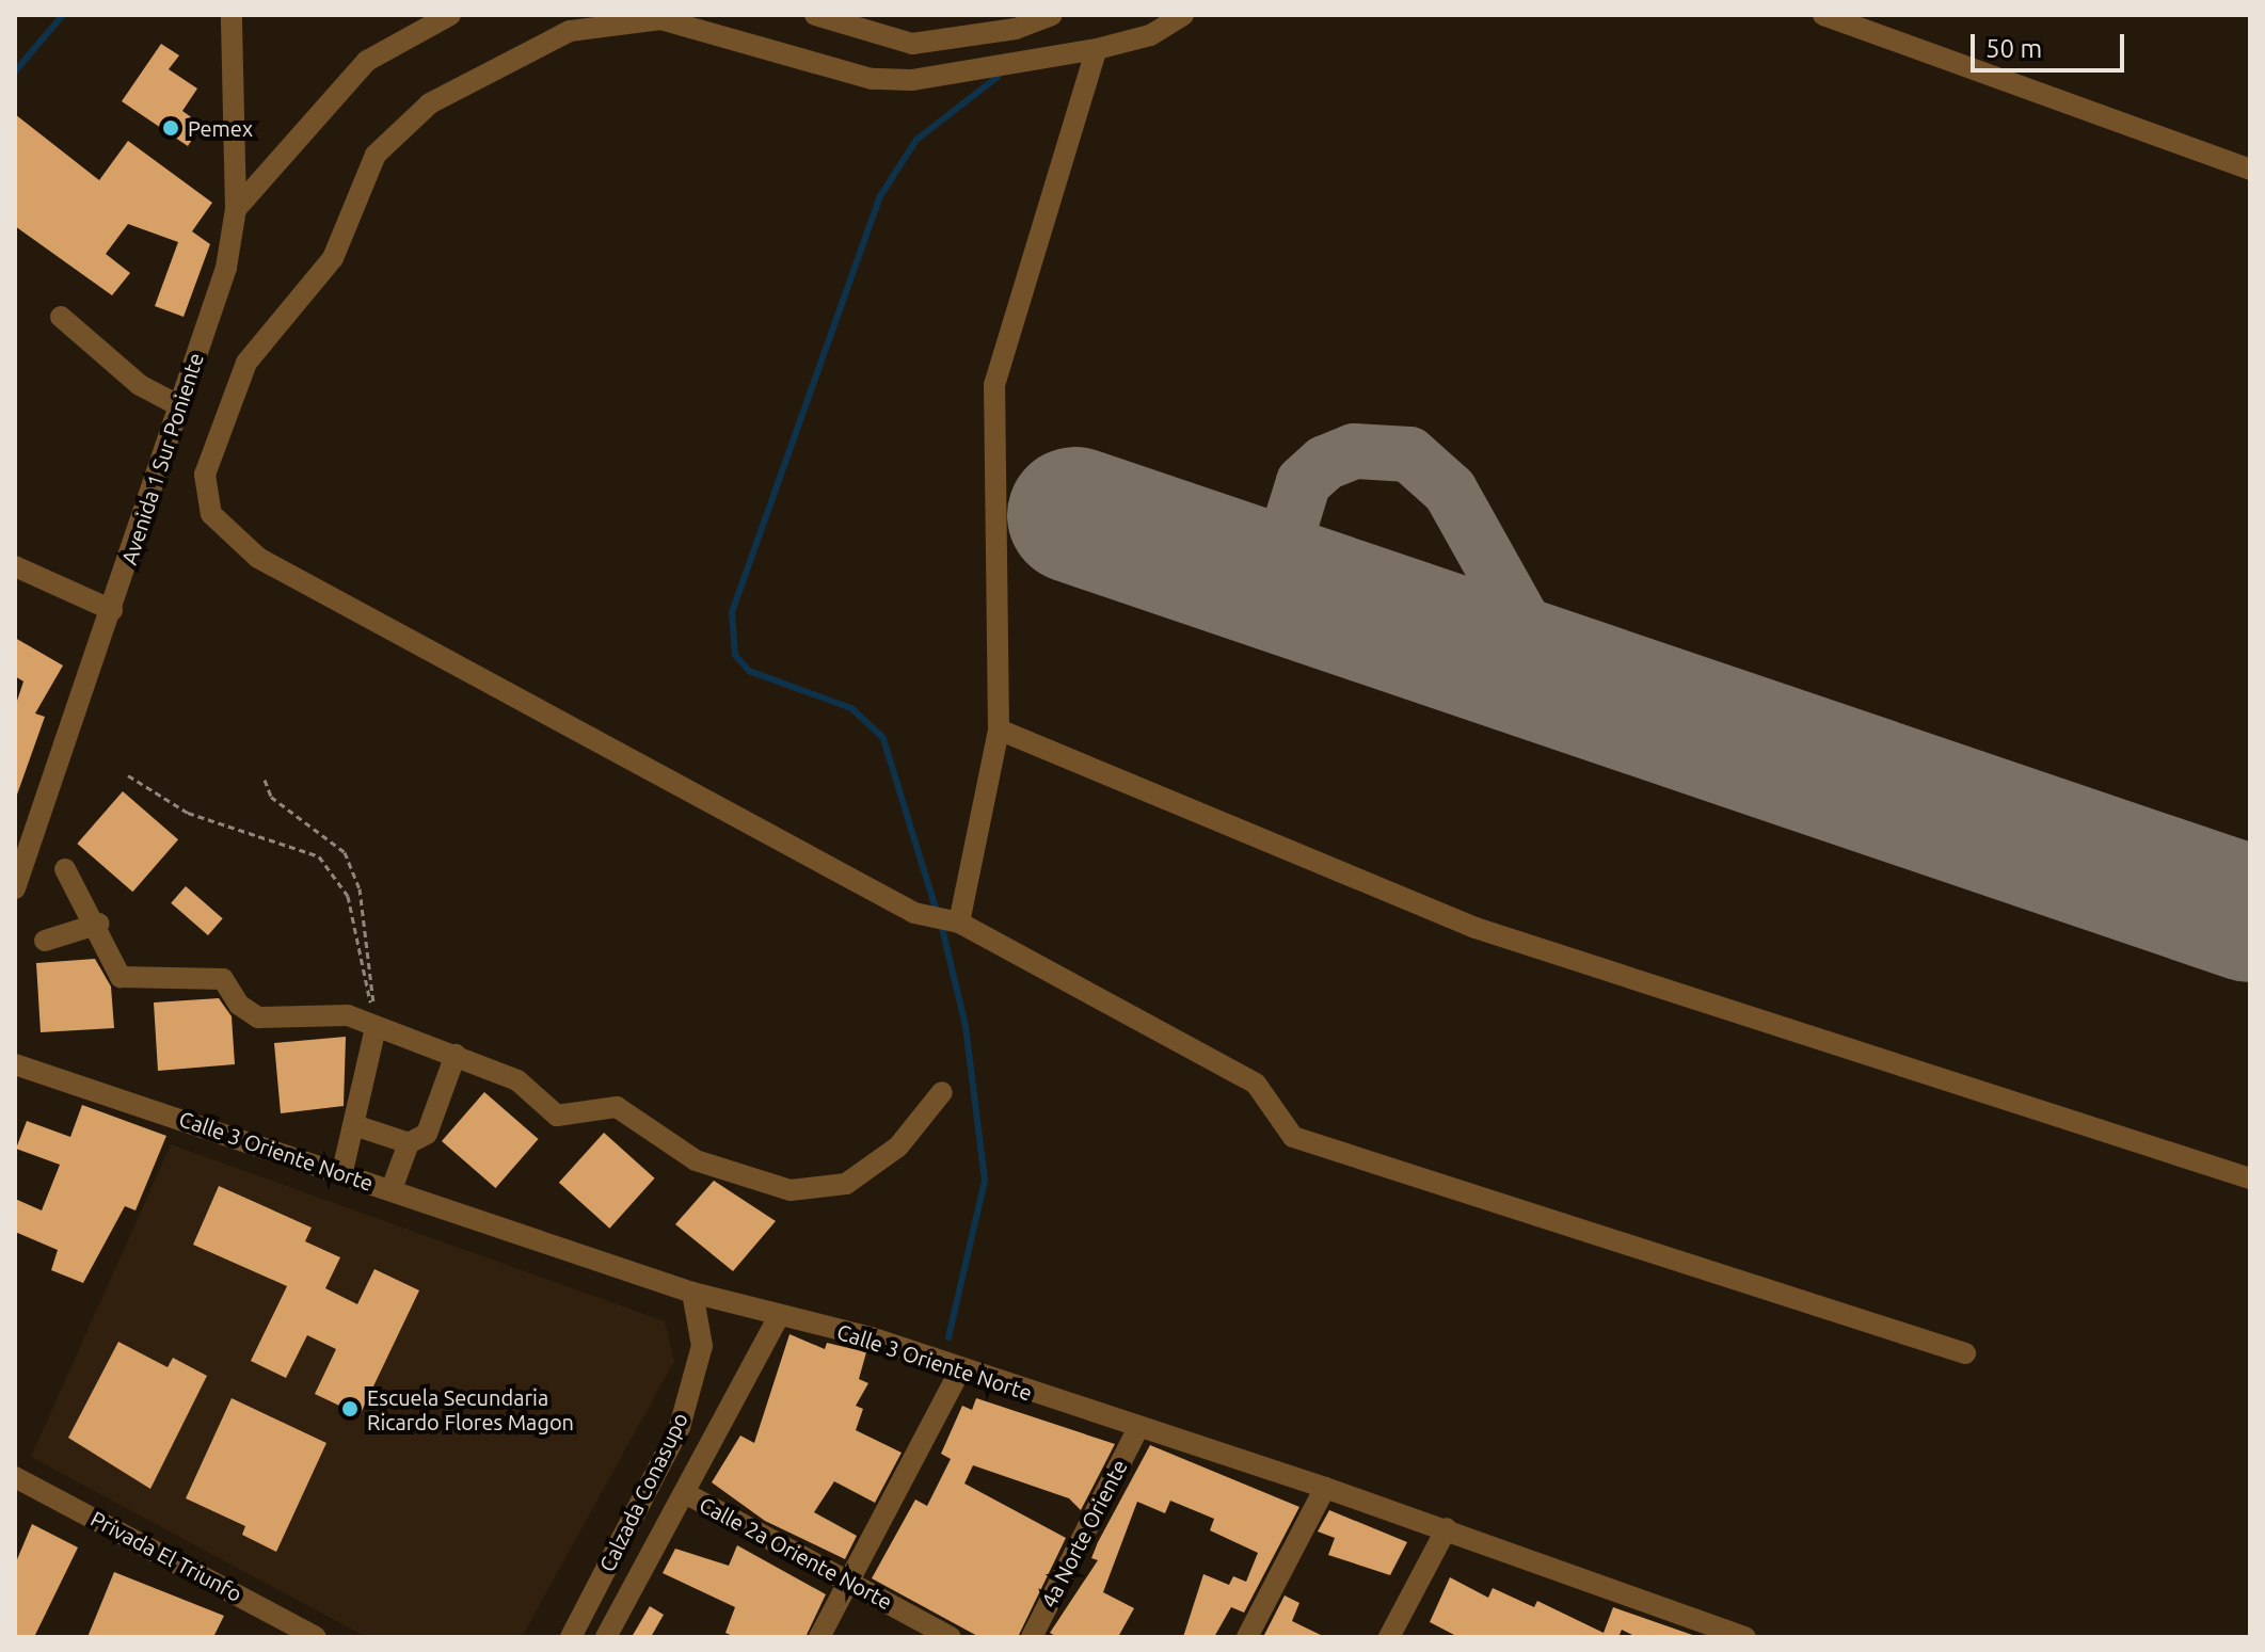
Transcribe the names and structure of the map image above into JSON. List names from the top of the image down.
{
  "streets": {
    "street": [
      "Avenida 1 Sur Poniente",
      "Calle 3 Oriente Norte",
      "Calzada Conasupo",
      "4a Norte Oriente",
      "Calle 2a Oriente Norte",
      "Privada El Triunfo"
    ]
  },
  "crossings": [
    ["Calle 3 Oriente Norte", "Calzada Conasupo"],
    ["Calle 3 Oriente Norte", "4a Norte Oriente"]
  ],
  "places": ["Pemex", "Escuela Secundaria Ricardo Flores Magon"],
  "scale_bar": "50 m"
}
